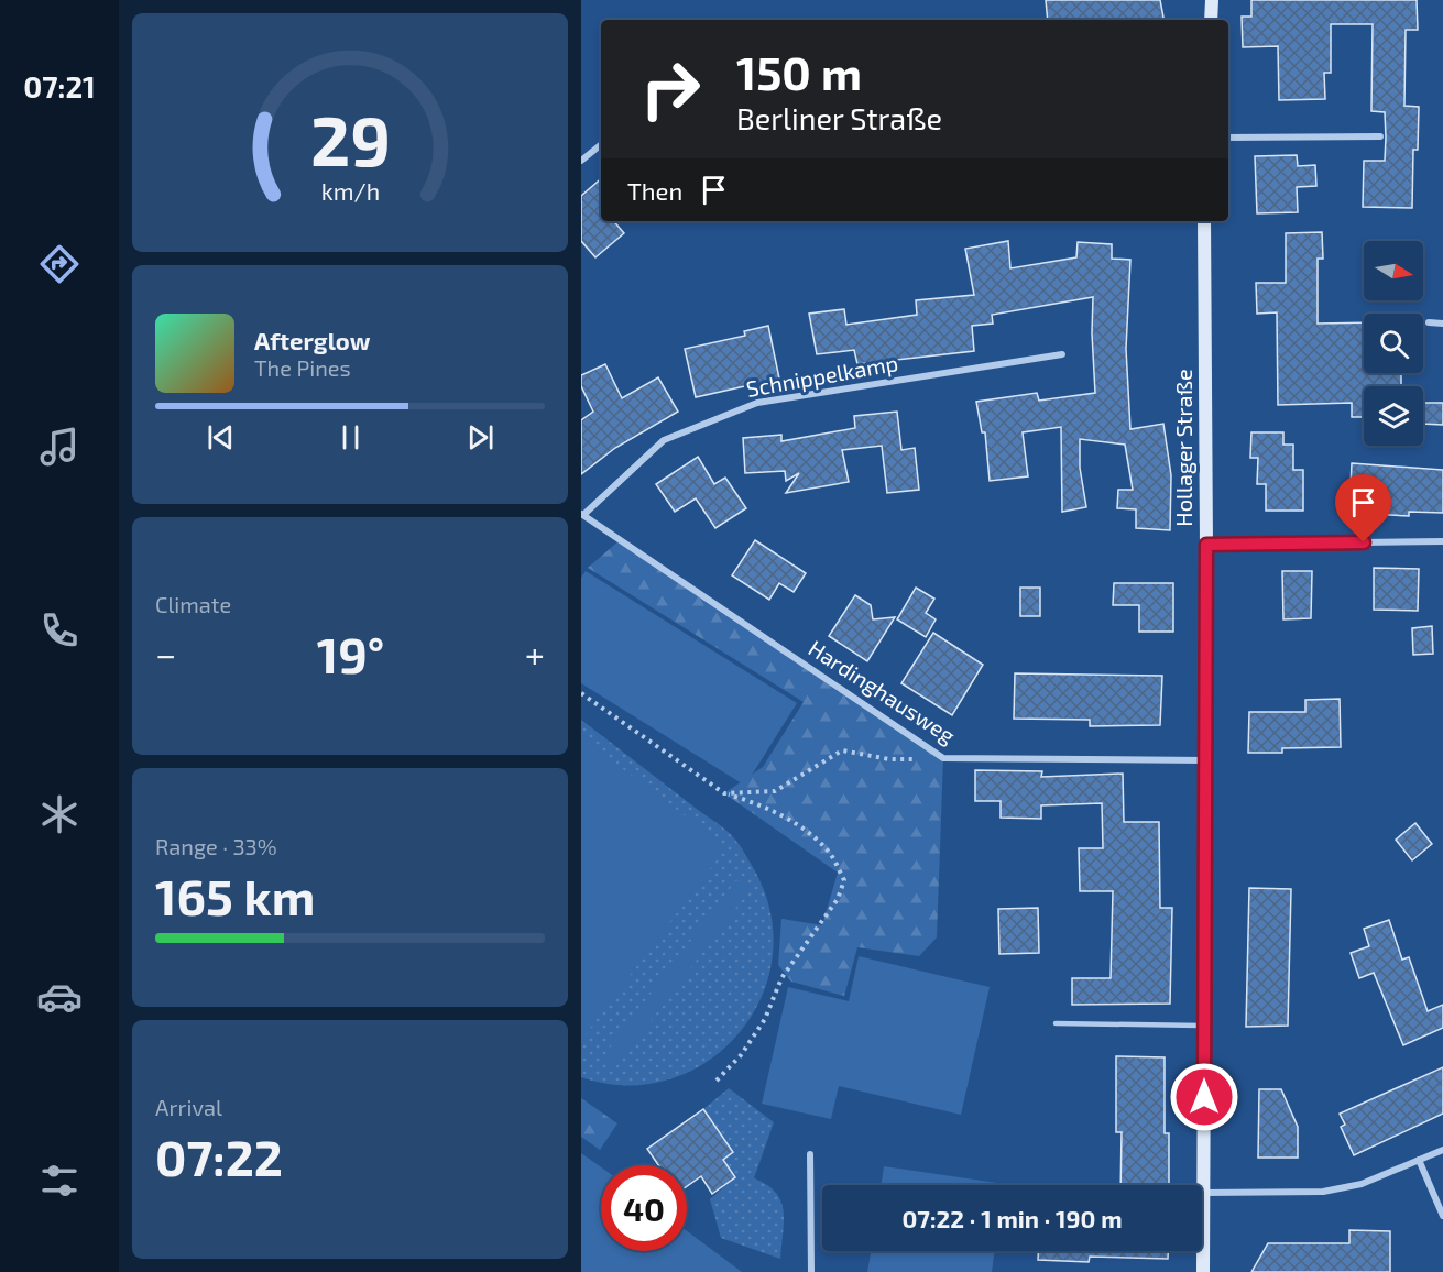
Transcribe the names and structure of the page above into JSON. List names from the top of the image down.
{
  "streets": {
    "street": ["Schnippelkamp", "Hollager Straße", "Hardinghausweg"]
  },
  "crossings": [
    ["Schnippelkamp", "Hardinghausweg"],
    ["Hollager Straße", "Hardinghausweg"]
  ],
  "north": "right",
  "page": {
    "tabs": "07:21",
    "turn": ["150 m", "Berliner Straße"],
    "then": "Then",
    "song": ["Afterglow", "The Pines"],
    "tile": [
      "Climate",
      ["Range · 33%", "165 km"],
      ["Arrival", "07:22"]
    ],
    "heat": ["−", "19°", "+"],
    "limit": "40",
    "trip": "07:22 · 1 min · 190 m",
    "gauge": ["29", "km/h"]
  }
}
